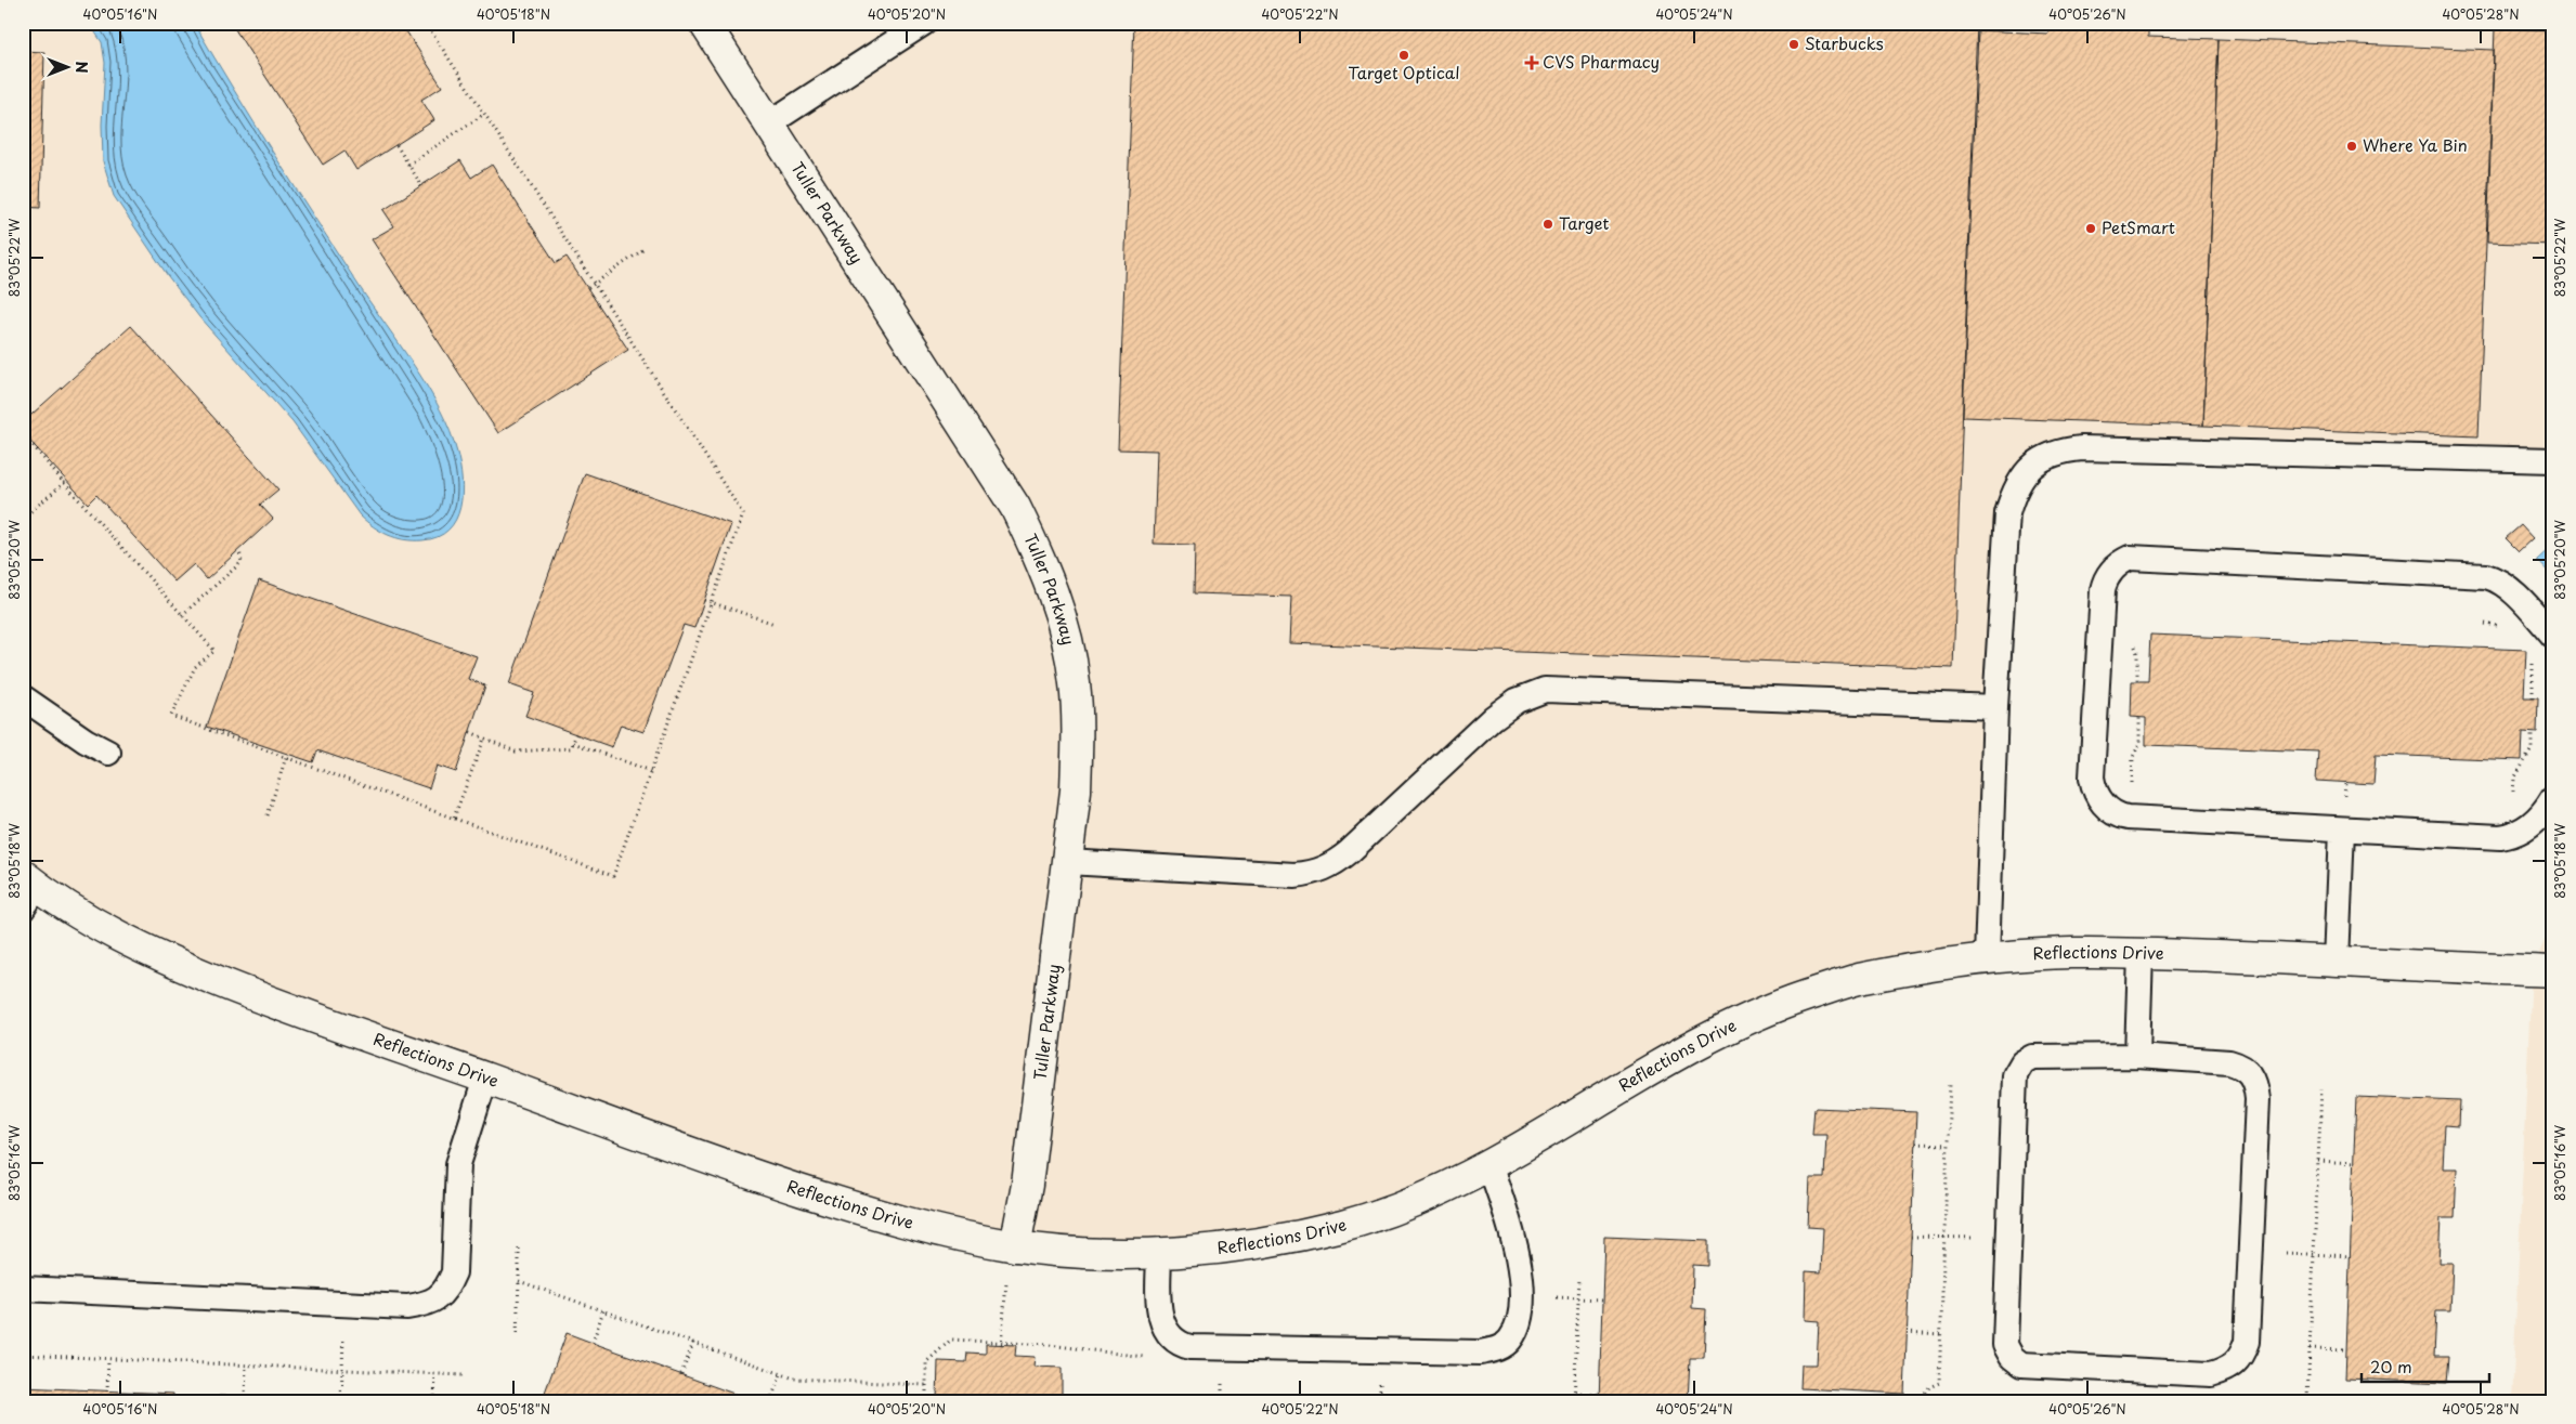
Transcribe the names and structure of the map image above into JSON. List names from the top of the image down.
{
  "streets": {
    "street": ["Tuller Parkway", "Reflections Drive"]
  },
  "crossings": [
    ["Tuller Parkway", "Reflections Drive"]
  ],
  "places": {
    "other": [
      "Starbucks",
      "Target Optical",
      "Where Ya Bin",
      "Target",
      "PetSmart"
    ],
    "health": ["CVS Pharmacy"]
  },
  "scale_bar": "20 m",
  "north": "right",
  "coordinates": [
    "40°05'16\"N",
    "40°05'18\"N",
    "40°05'20\"N",
    "40°05'22\"N",
    "40°05'24\"N",
    "40°05'26\"N",
    "40°05'28\"N",
    "83°05'22\"W",
    "83°05'20\"W",
    "83°05'18\"W",
    "83°05'16\"W"
  ]
}
